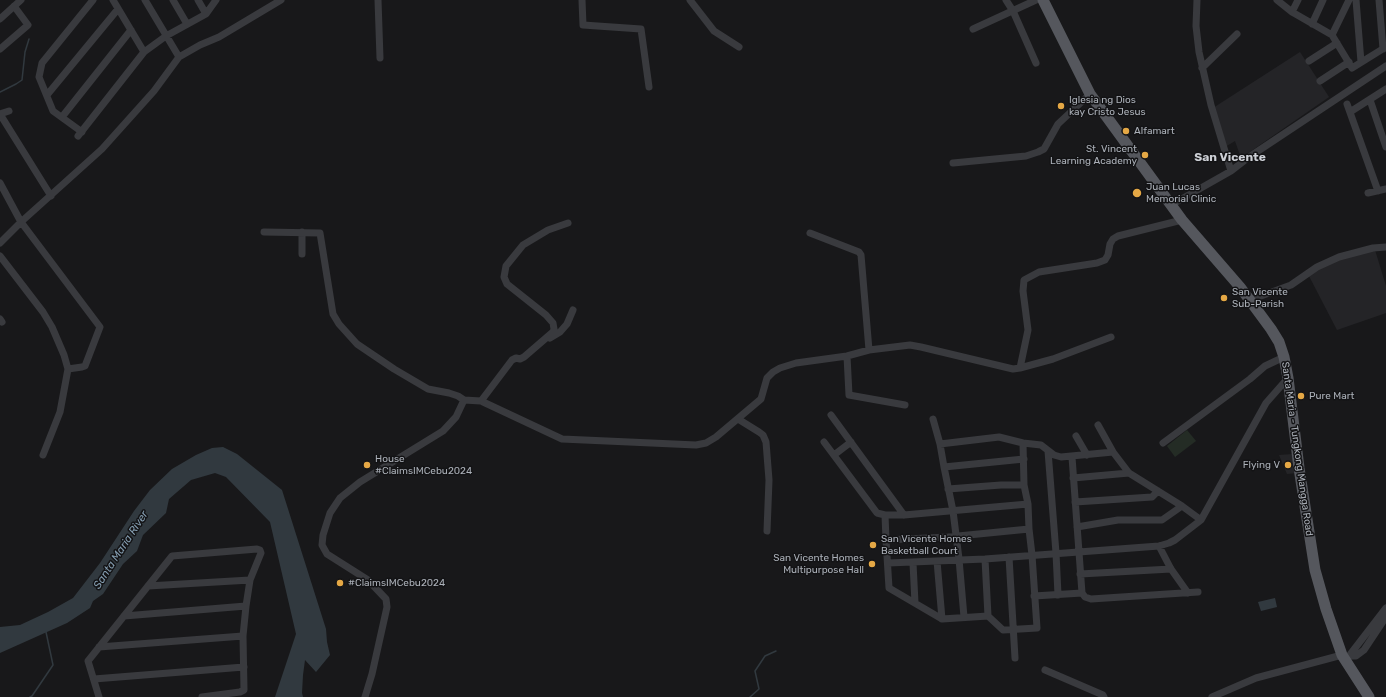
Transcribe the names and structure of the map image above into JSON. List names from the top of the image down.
{
  "streets": {
    "main road": ["Santa Maria - Tungkong Mangga Road"]
  },
  "districts": ["San Vicente"],
  "water": ["Santa Maria River"],
  "places": [
    "Iglesia ng Dios kay Cristo Jesus",
    "Alfamart",
    "St. Vincent Learning Academy",
    "Juan Lucas Memorial Clinic",
    "San Vicente Sub-Parish",
    "Pure Mart",
    "House #ClaimsIMCebu2024",
    "Flying V",
    "San Vicente Homes Basketball Court",
    "San Vicente Homes Multipurpose Hall",
    "#ClaimsIMCebu2024"
  ]
}
